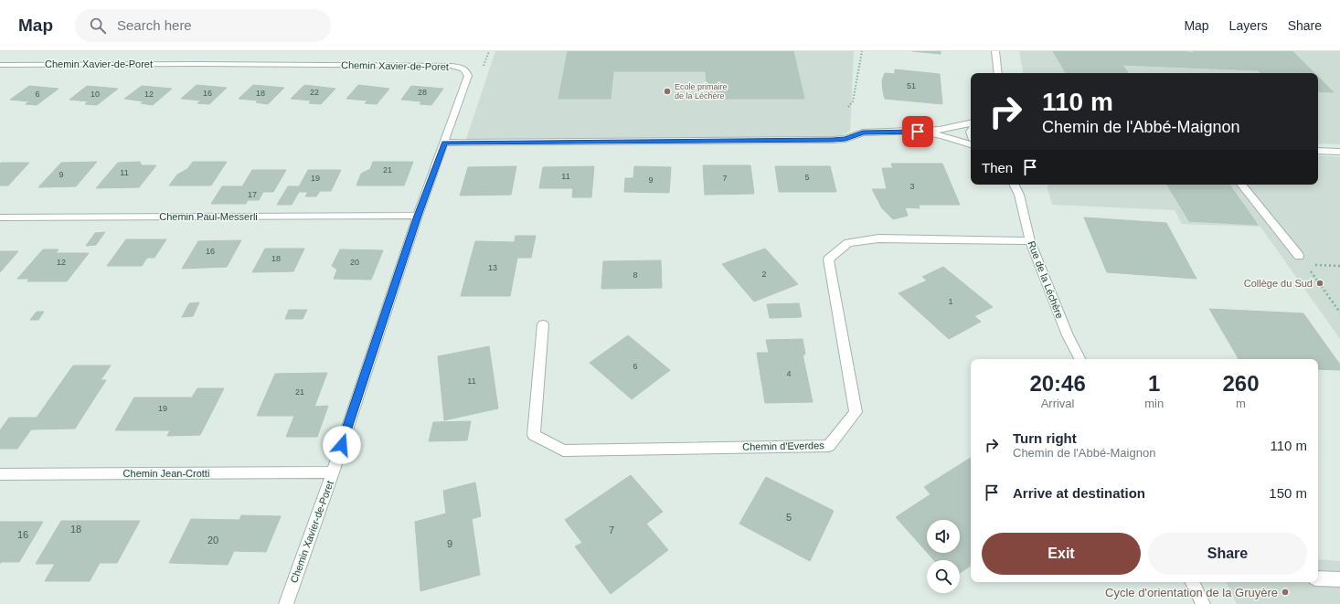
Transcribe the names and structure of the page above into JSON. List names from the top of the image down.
{
  "streets": {
    "street": [
      "Chemin Xavier-de-Poret",
      "Chemin Paul-Messerli",
      "Rue de la Léchère",
      "Chemin d'Everdes",
      "Chemin Jean-Crotti"
    ]
  },
  "crossings": [
    ["Chemin Xavier-de-Poret", "Chemin Paul-Messerli"],
    ["Chemin Xavier-de-Poret", "Chemin Jean-Crotti"],
    ["Rue de la Léchère", "Chemin d'Everdes"]
  ],
  "places": ["Ecole primaire de la Léchère", "Collège du Sud", "Cycle d'orientation de la Gruyère"],
  "house_numbers": [
    "51",
    "22",
    "28",
    "16",
    "18",
    "6",
    "10",
    "12",
    "21",
    "11",
    "9",
    "11",
    "5",
    "19",
    "7",
    "9",
    "3",
    "17",
    "16",
    "18",
    "12",
    "20",
    "13",
    "2",
    "8",
    "1",
    "6",
    "4",
    "11",
    "21",
    "19",
    "5",
    "18",
    "7",
    "16",
    "20",
    "9"
  ],
  "page": {
    "header": "Map",
    "search": "Search here",
    "nav": ["Map", "Layers", "Share"],
    "turn": ["110 m", "Chemin de l'Abbé-Maignon"],
    "then": "Then",
    "eta": [
      "20:46",
      "Arrival",
      "1",
      "min",
      "260",
      "m"
    ],
    "list": [
      {
        "name": "Turn right",
        "note": "Chemin de l'Abbé-Maignon",
        "value": "110 m"
      },
      {
        "name": "Arrive at destination",
        "value": "150 m"
      }
    ],
    "buttons": ["Exit", "Share"]
  }
}
